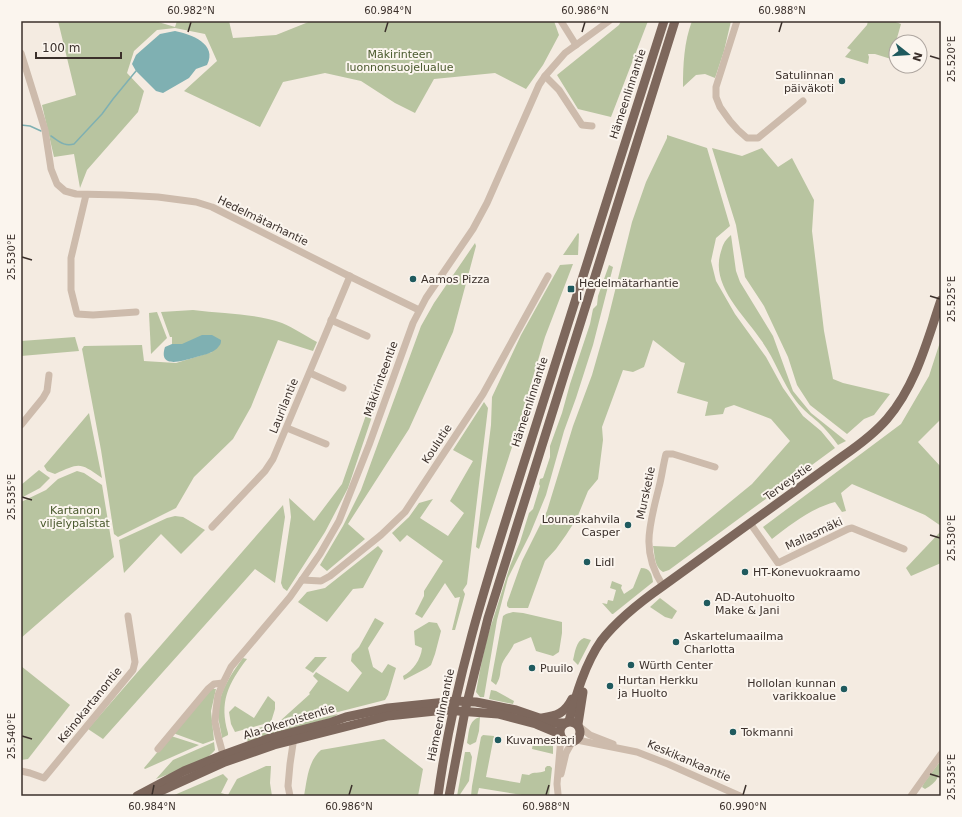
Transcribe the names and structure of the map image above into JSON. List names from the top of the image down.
{
  "streets": {
    "main road": [
      "Hämeenlinnantie",
      "Terveystie",
      "Ala-Okeroistentie",
      "Keskikankaantie"
    ],
    "street": [
      "Hedelmätarhantie",
      "Mäkirinteentie",
      "Laurilantie",
      "Koulutie",
      "Mursketie",
      "Mallasmäki",
      "Keinokartanontie"
    ]
  },
  "crossings": [
    ["Hämeenlinnantie", "Ala-Okeroistentie"],
    ["Hämeenlinnantie", "Keskikankaantie"],
    ["Hedelmätarhantie", "Mäkirinteentie"],
    ["Hedelmätarhantie", "Laurilantie"],
    ["Mäkirinteentie", "Koulutie"],
    ["Mäkirinteentie", "Ala-Okeroistentie"],
    ["Terveystie", "Mursketie"],
    ["Terveystie", "Mallasmäki"],
    ["Terveystie", "Keskikankaantie"],
    ["Ala-Okeroistentie", "Keskikankaantie"]
  ],
  "parks": ["Mäkirinteen luonnonsuojelualue", "Kartanon viljelypalstat"],
  "places": {
    "other": [
      "Satulinnan päiväkoti",
      "Aamos Pizza",
      "Lounaskahvila Casper",
      "Lidl",
      "HT-Konevuokraamo",
      "AD-Autohuolto Make & Jani",
      "Askartelumaailma Charlotta",
      "Würth Center",
      "Puuilo",
      "Hurtan Herkku ja Huolto",
      "Hollolan kunnan varikkoalue",
      "Tokmanni",
      "Kuvamestari"
    ],
    "transit": ["Hedelmätarhantie I"]
  },
  "scale_bar": "100 m",
  "north": "right",
  "coordinates": [
    "60.982°N",
    "60.984°N",
    "60.986°N",
    "60.988°N",
    "25.520°E",
    "25.530°E",
    "25.525°E",
    "25.535°E",
    "25.540°E",
    "60.990°N"
  ]
}
